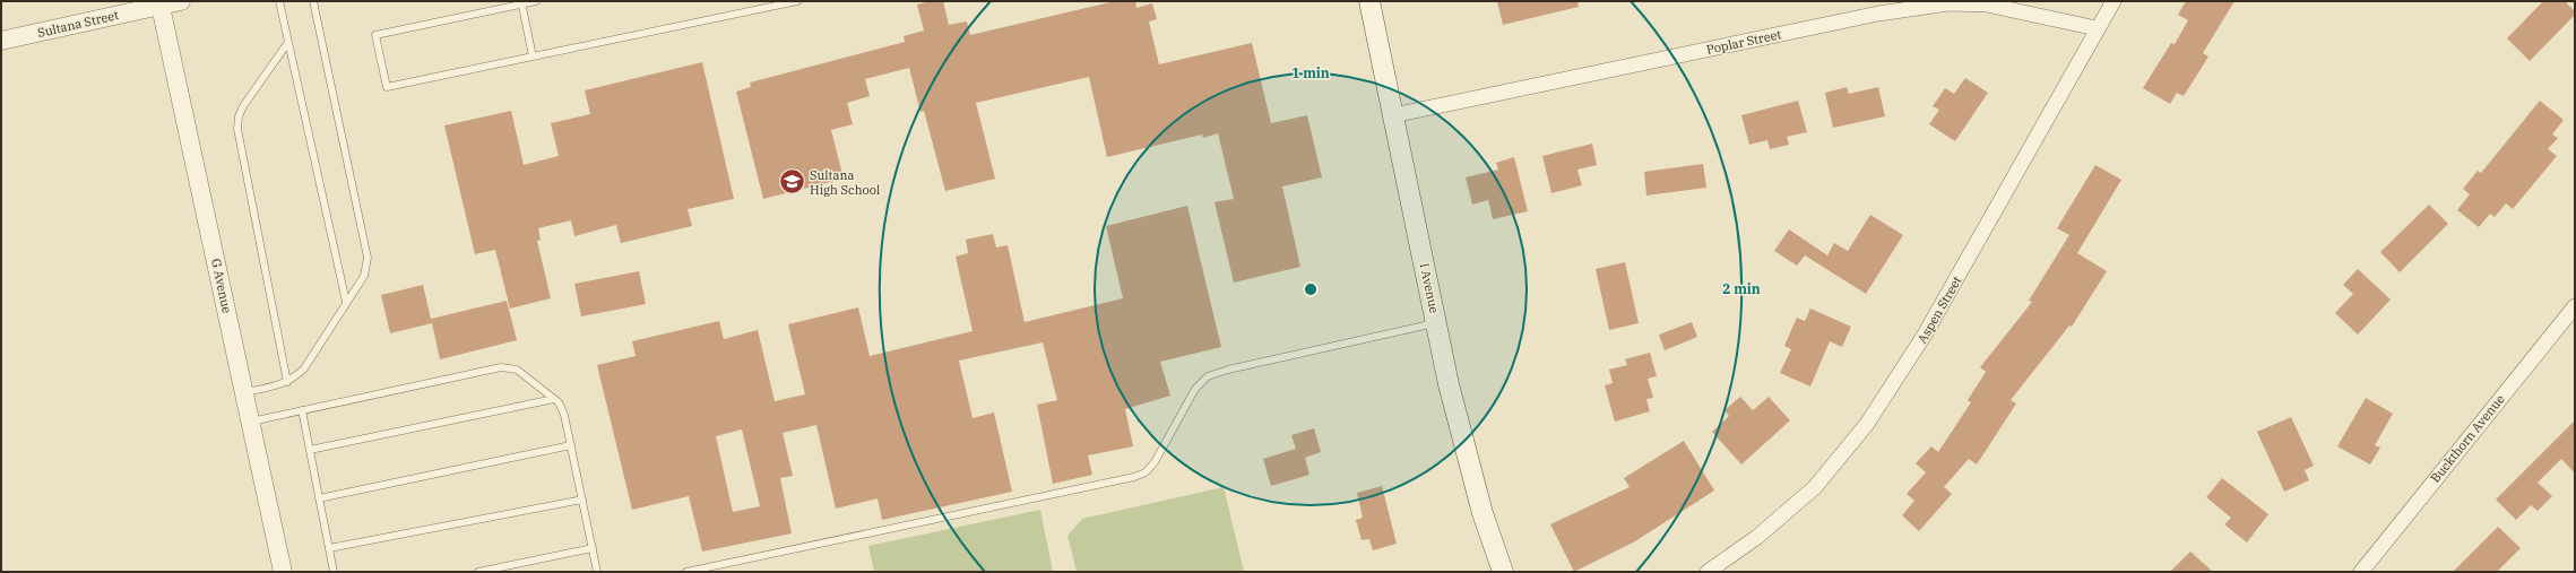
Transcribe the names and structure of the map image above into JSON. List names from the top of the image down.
{
  "streets": {
    "main road": ["I Avenue"],
    "street": [
      "Sultana Street",
      "Poplar Street",
      "G Avenue",
      "Aspen Street",
      "Buckthorn Avenue"
    ]
  },
  "crossings": [
    ["Sultana Street", "G Avenue"],
    ["Poplar Street", "I Avenue"],
    ["Poplar Street", "Aspen Street"]
  ],
  "places": {
    "school or university": ["Sultana High School"]
  },
  "rings": ["1 min", "2 min"]
}
